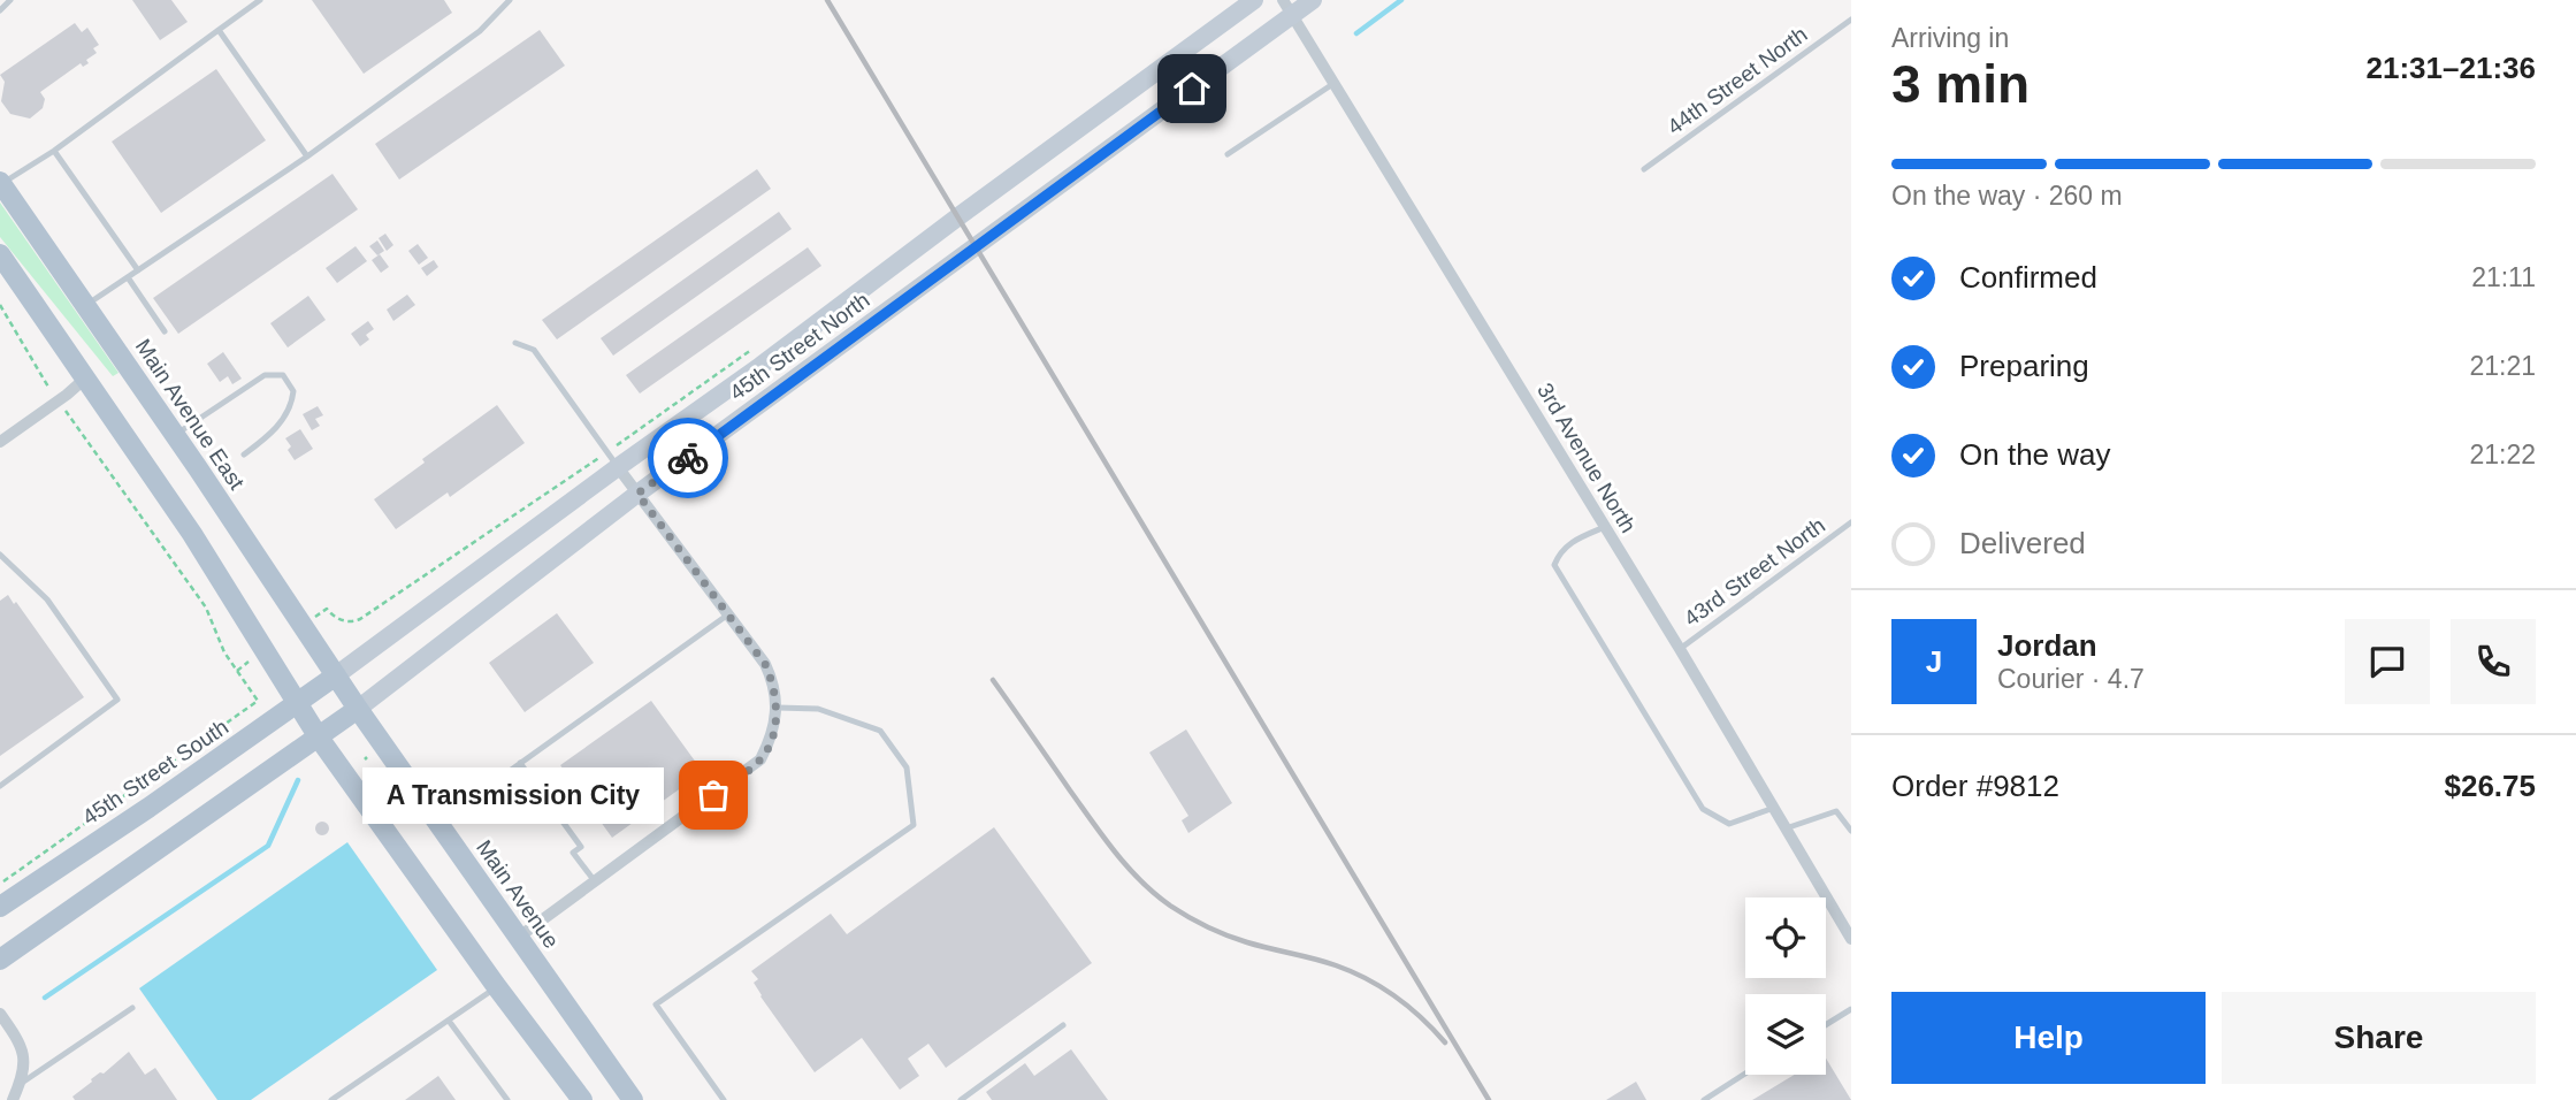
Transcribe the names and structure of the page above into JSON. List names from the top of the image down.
{
  "streets": {
    "main road": [
      "45th Street North",
      "Main Avenue East",
      "45th Street South",
      "Main Avenue"
    ],
    "street": ["3rd Avenue North"],
    "lane": ["44th Street North", "43rd Street North"]
  },
  "crossings": [
    ["45th Street North", "Main Avenue East"],
    ["45th Street North", "3rd Avenue North"],
    ["45th Street North", "45th Street South"],
    ["45th Street North", "Main Avenue"],
    ["Main Avenue East", "45th Street South"],
    ["Main Avenue East", "Main Avenue"],
    ["3rd Avenue North", "43rd Street North"],
    ["45th Street South", "Main Avenue"]
  ],
  "places": ["A Transmission City"],
  "page": {
    "heading": ["3 min", "Arriving in", "21:31–21:36"],
    "panel": [
      "Jordan",
      "Courier · 4.7",
      "Order #9812",
      "$26.75"
    ],
    "bar": "On the way · 260 m",
    "list": [
      ["Confirmed", "21:11"],
      ["Preparing", "21:21"],
      ["On the way", "21:22"],
      "Delivered"
    ],
    "round": "J",
    "bubble": "A Transmission City",
    "buttons": ["Help", "Share"]
  }
}
